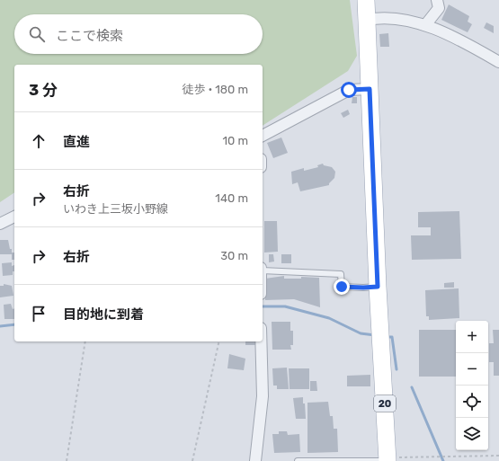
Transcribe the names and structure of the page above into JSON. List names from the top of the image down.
{
  "streets": {
    "main road": ["20"]
  },
  "page": {
    "search": "ここで検索",
    "heading": ["3 分", "徒歩 · 180 m"],
    "list": [
      ["直進", "10 m"],
      ["右折", "いわき上三坂小野線", "140 m"],
      ["右折", "30 m"],
      "目的地に到着"
    ],
    "map_buttons": ["+", "−"]
  }
}
